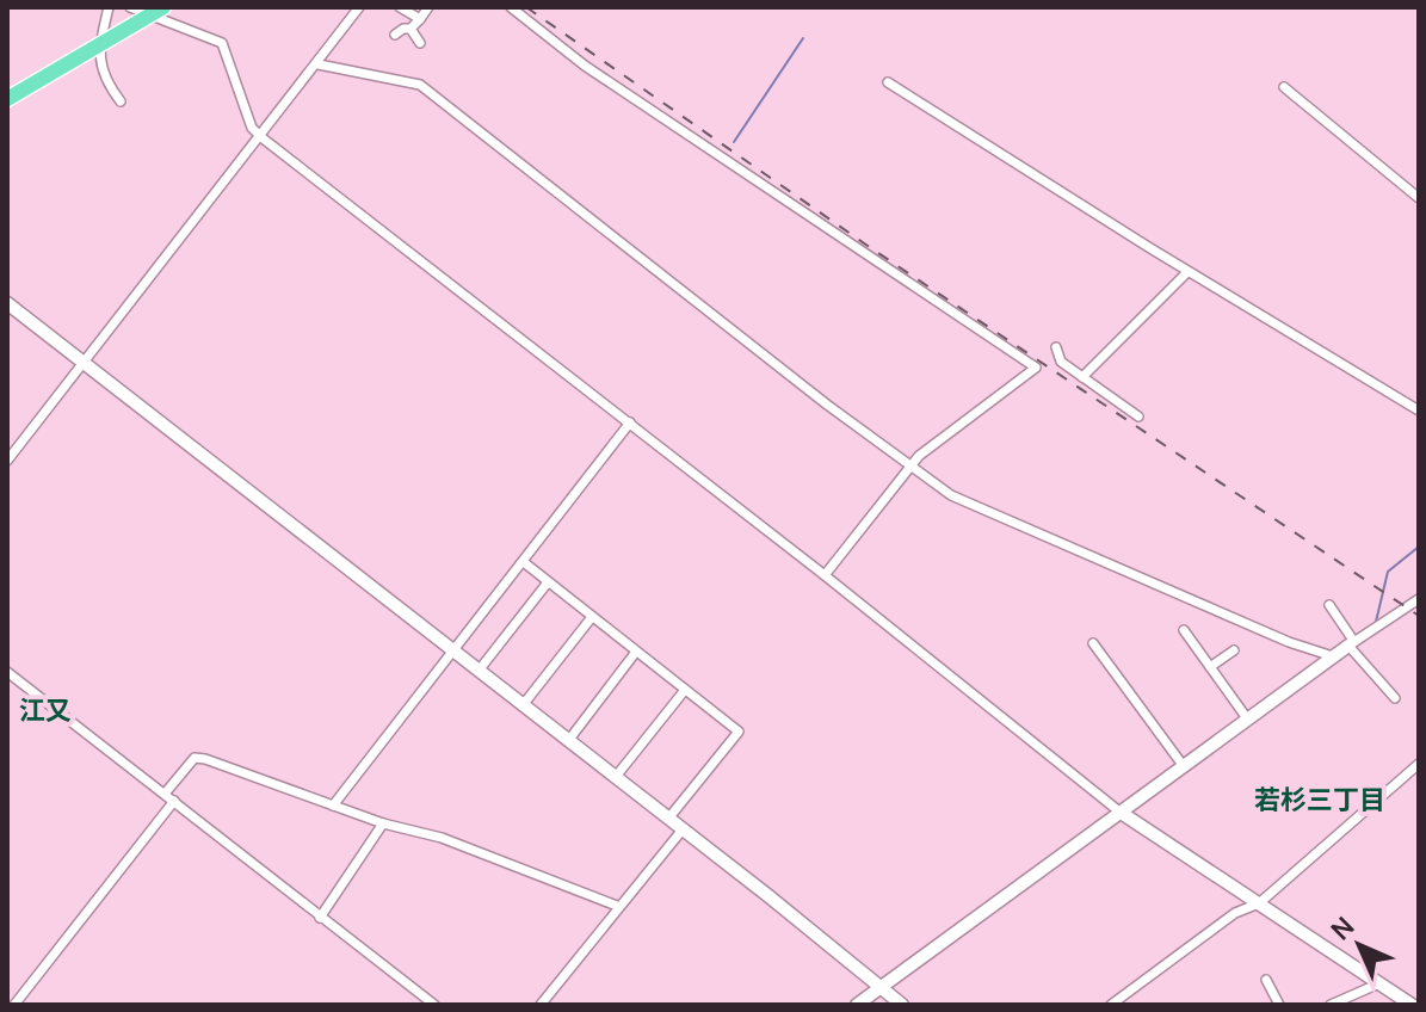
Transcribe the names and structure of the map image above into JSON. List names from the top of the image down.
{
  "districts": ["江又", "若杉三丁目"],
  "north": "top left"
}
